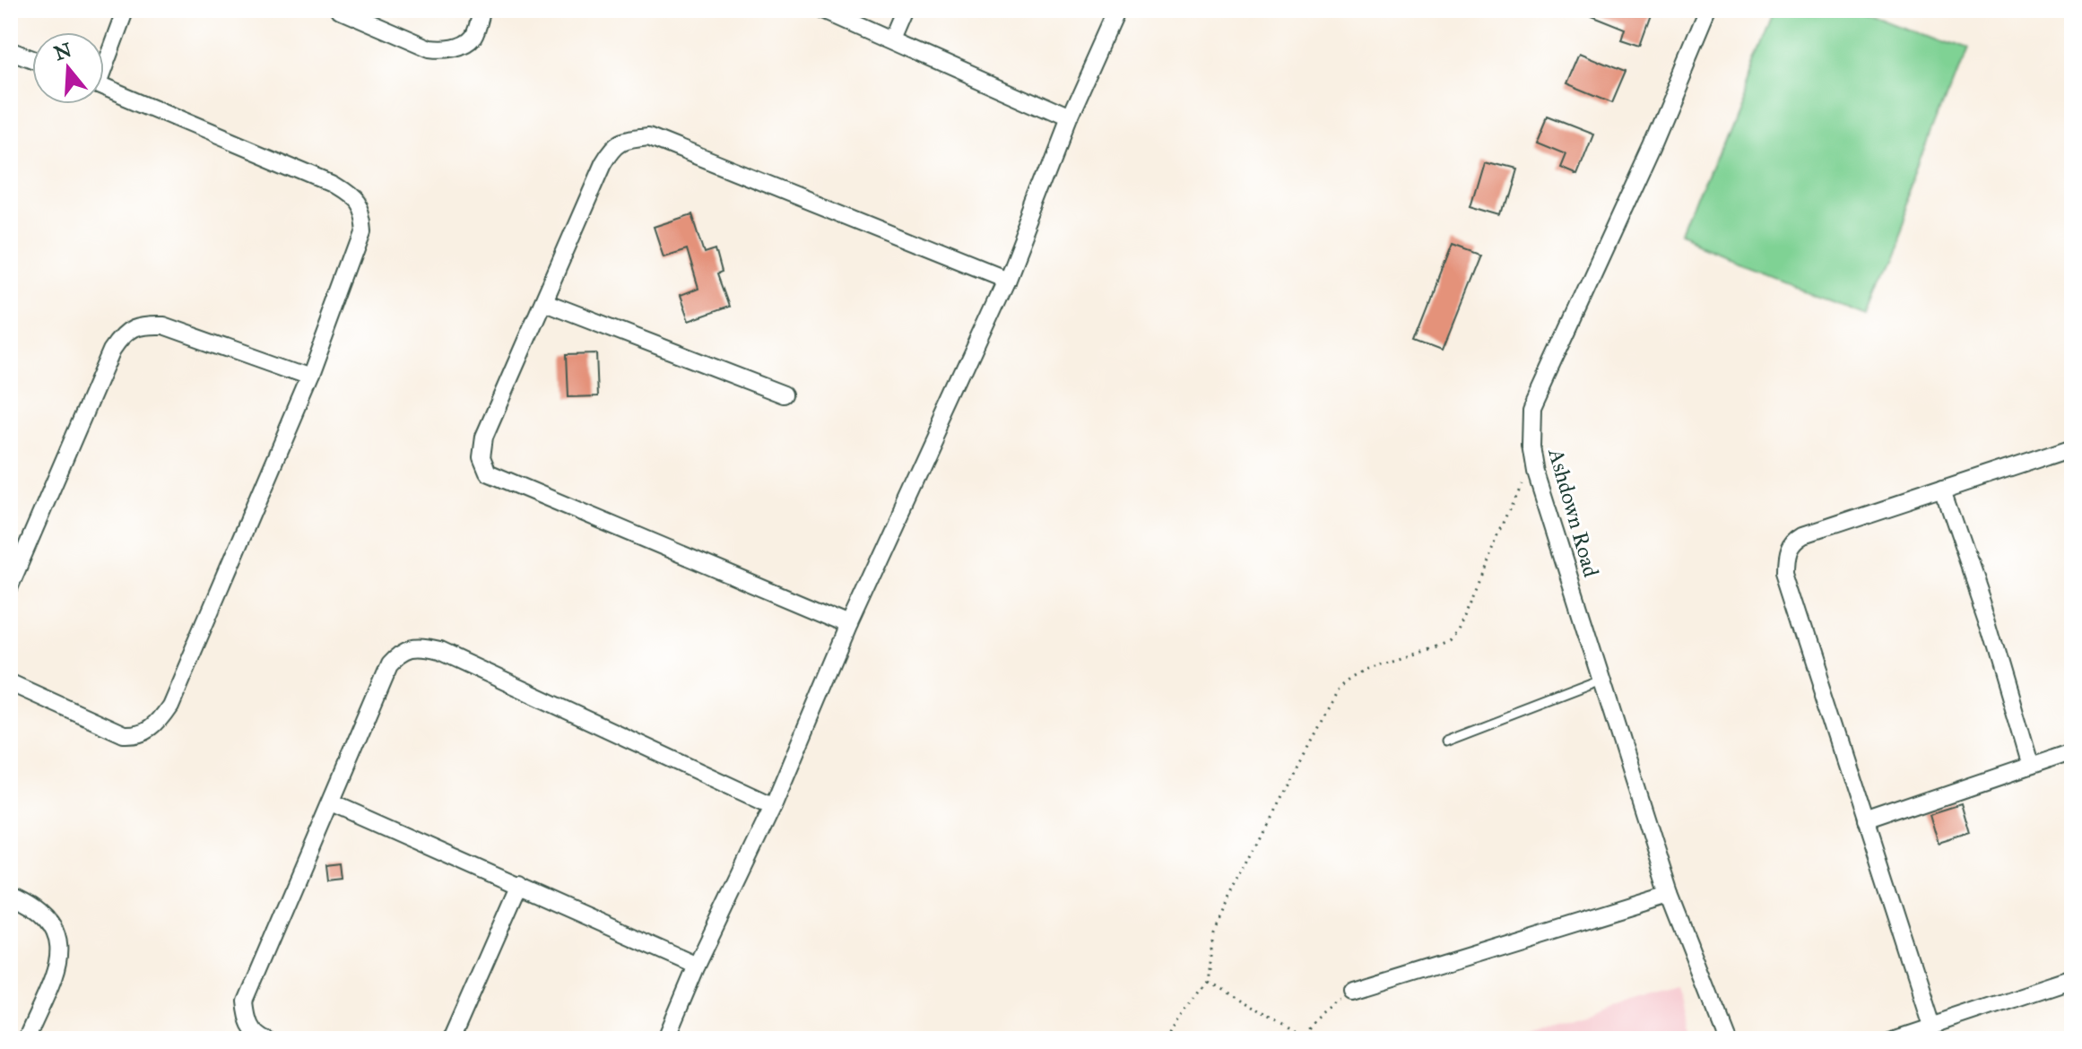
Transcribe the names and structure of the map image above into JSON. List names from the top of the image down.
{
  "streets": {
    "street": ["Ashdown Road"]
  },
  "north": "top"
}
